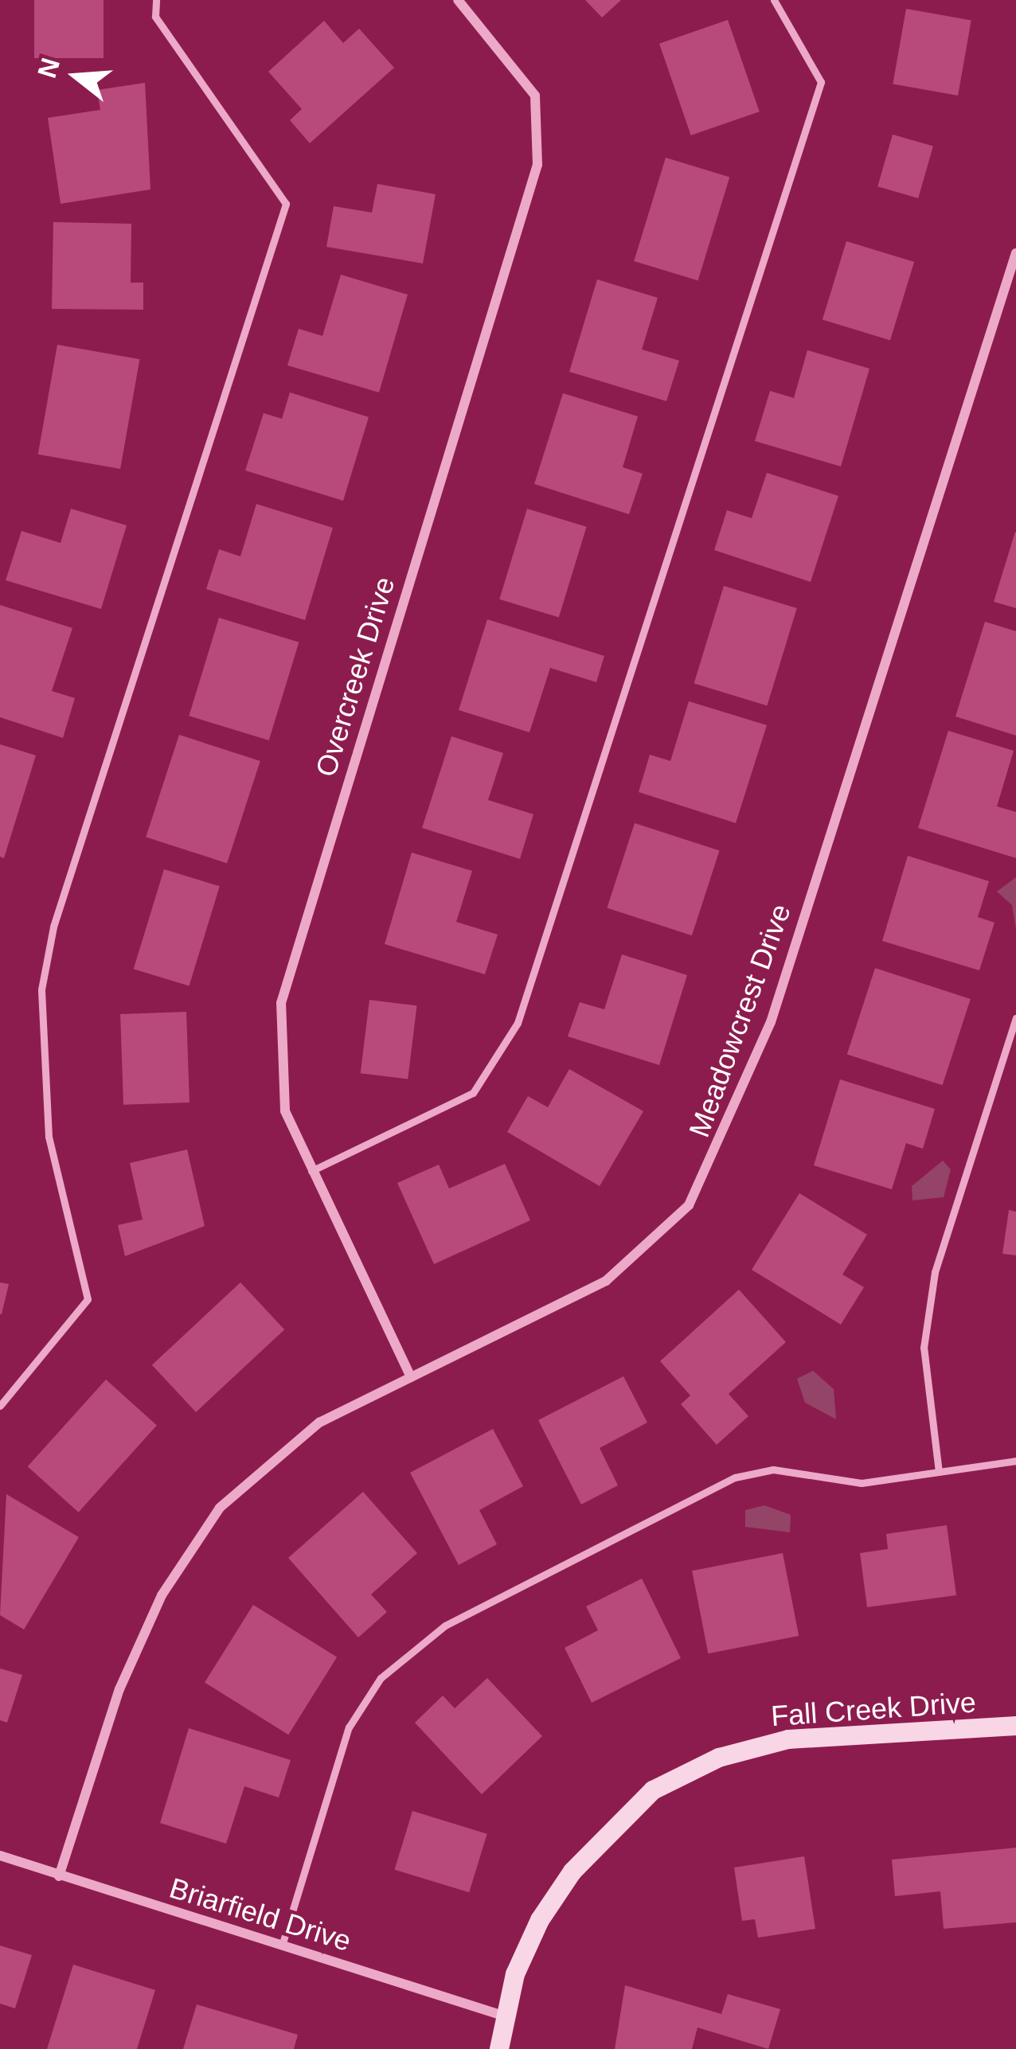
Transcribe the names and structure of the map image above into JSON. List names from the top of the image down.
{
  "streets": {
    "street": [
      "Overcreek Drive",
      "Meadowcrest Drive",
      "Fall Creek Drive",
      "Briarfield Drive"
    ]
  },
  "crossings": [
    ["Overcreek Drive", "Meadowcrest Drive"],
    ["Meadowcrest Drive", "Briarfield Drive"],
    ["Fall Creek Drive", "Briarfield Drive"]
  ],
  "north": "left"
}
